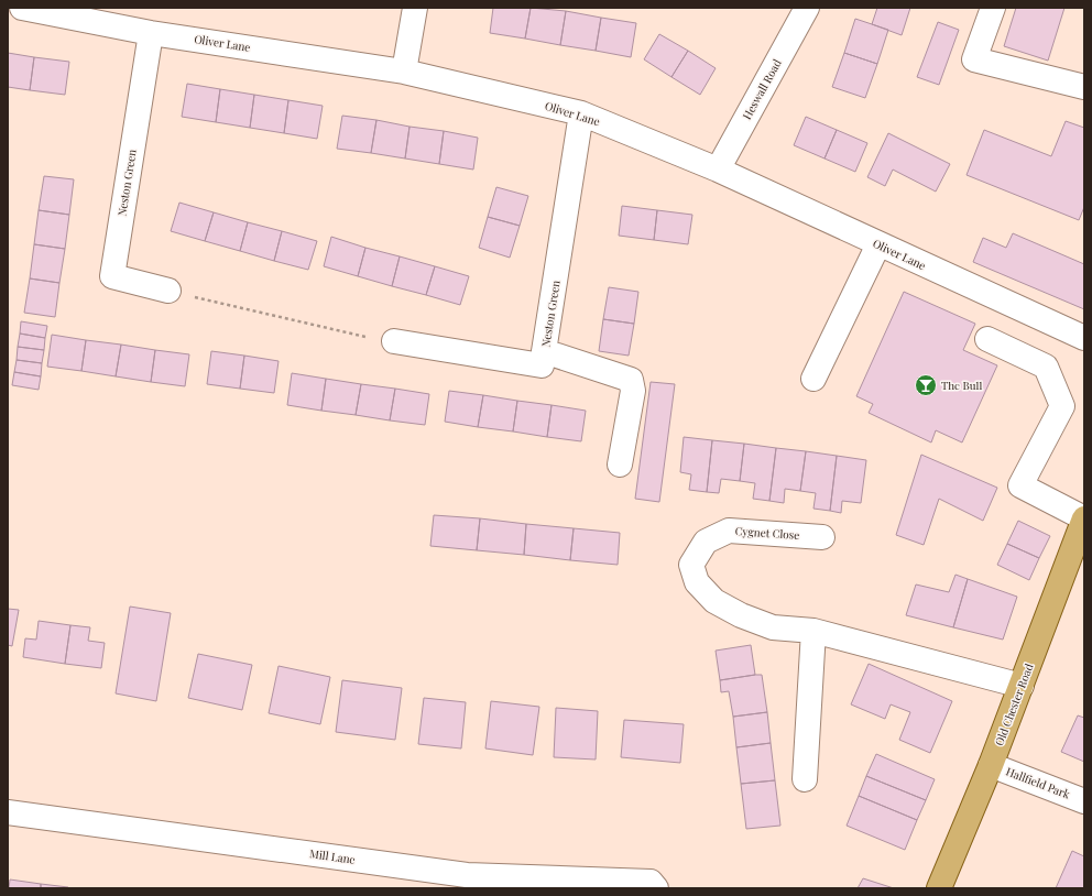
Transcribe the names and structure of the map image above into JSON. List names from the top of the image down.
{
  "streets": {
    "main road": ["Old Chester Road"],
    "street": [
      "Oliver Lane",
      "Heswall Road",
      "Neston Green",
      "Cygnet Close",
      "Hallfield Park",
      "Mill Lane"
    ]
  },
  "crossings": [
    ["Oliver Lane", "Heswall Road"],
    ["Oliver Lane", "Neston Green"],
    ["Cygnet Close", "Old Chester Road"],
    ["Old Chester Road", "Hallfield Park"]
  ],
  "places": {
    "bar": ["The Bull"]
  }
}
